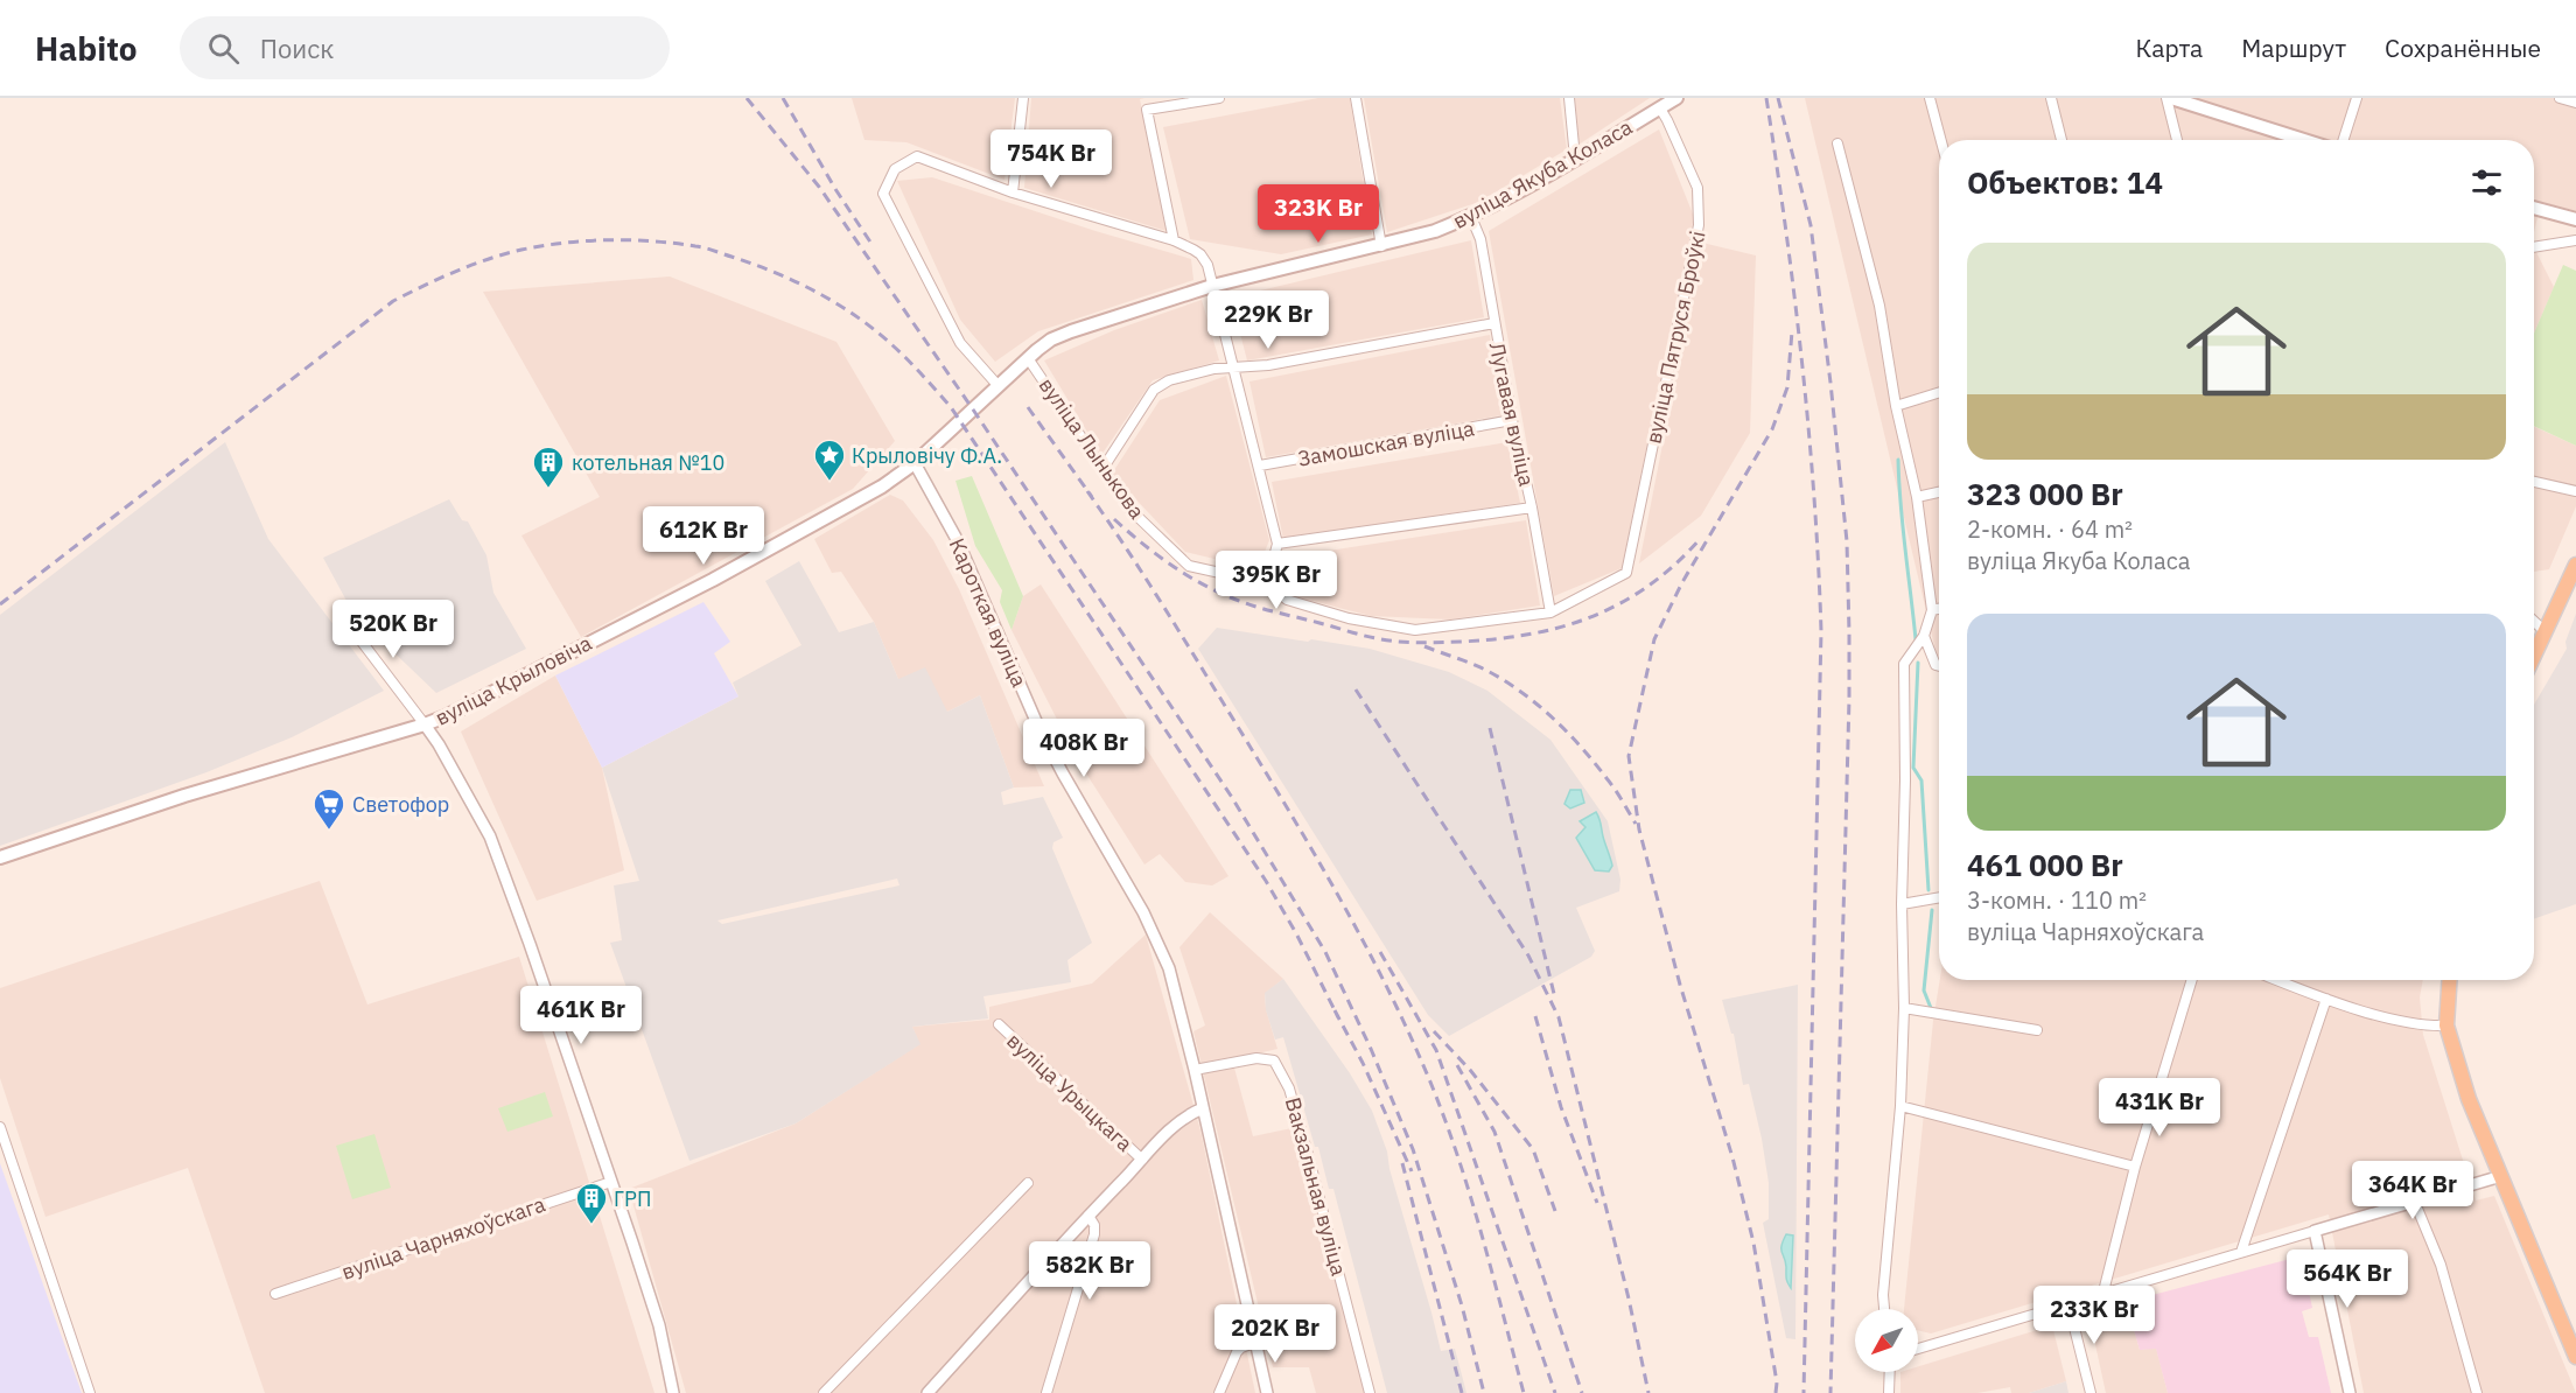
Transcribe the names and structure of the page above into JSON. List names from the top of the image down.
{
  "streets": {
    "main road": ["вуліца Якуба Коласа", "вуліца Крыловіча"],
    "street": [
      "вуліца Пятруся Броўкі",
      "Лугавая вуліца",
      "Замошская вуліца",
      "вуліца Лынькова",
      "Кароткая вуліца",
      "вуліца Урыцкага",
      "Вакзальная вуліца",
      "вуліца Чарняхоўскага"
    ]
  },
  "crossings": [
    ["вуліца Якуба Коласа", "вуліца Пятруся Броўкі"],
    ["вуліца Якуба Коласа", "Лугавая вуліца"],
    ["вуліца Якуба Коласа", "вуліца Лынькова"],
    ["вуліца Якуба Коласа", "вуліца Крыловіча"],
    ["вуліца Пятруся Броўкі", "вуліца Лынькова"],
    ["Лугавая вуліца", "Замошская вуліца"],
    ["Лугавая вуліца", "вуліца Лынькова"],
    ["Кароткая вуліца", "вуліца Крыловіча"],
    ["Кароткая вуліца", "Вакзальная вуліца"]
  ],
  "places": {
    "place": ["Крыловічу Ф.А."],
    "building": ["котельная №10", "ГРП"],
    "supermarket": ["Светофор"]
  },
  "north": "bottom left",
  "page": {
    "header": "Habito",
    "search": "Поиск",
    "nav": ["Карта", "Маршрут", "Сохранённые"],
    "price": [
      "754K Br",
      "323K Br",
      "229K Br",
      "612K Br",
      "395K Br",
      "520K Br",
      "408K Br",
      "461K Br",
      "431K Br",
      "364K Br",
      "582K Br",
      "564K Br",
      "233K Br",
      "202K Br"
    ],
    "heading": "Объектов: 14",
    "list": [
      {
        "name": "323 000 Br",
        "note": "2-комн. · 64 m² · вуліца Якуба Коласа"
      },
      {
        "name": "461 000 Br",
        "note": "3-комн. · 110 m² · вуліца Чарняхоўскага"
      }
    ]
  }
}
